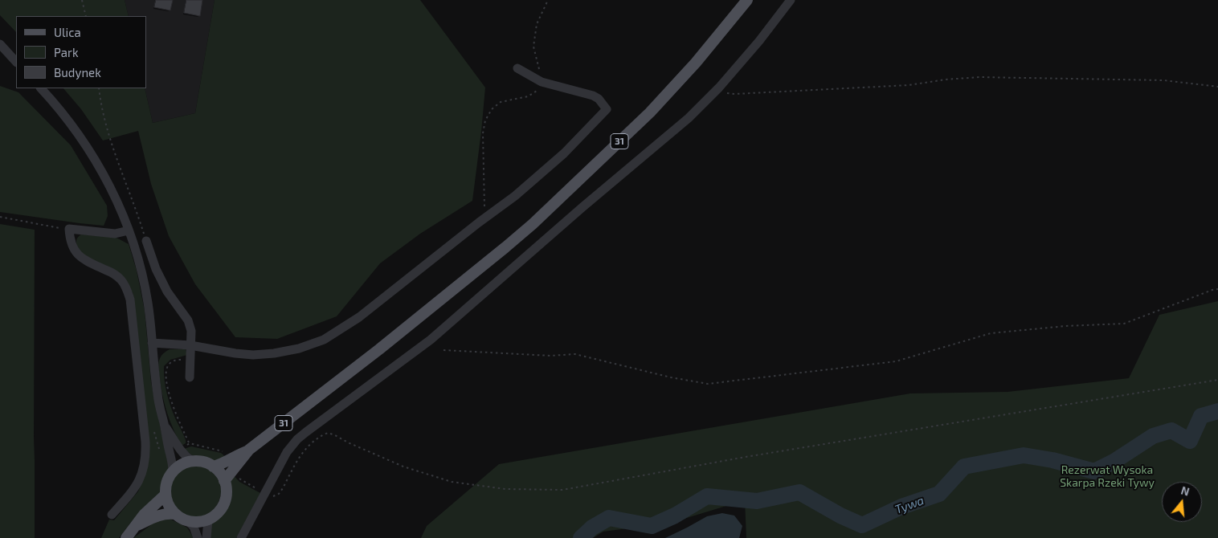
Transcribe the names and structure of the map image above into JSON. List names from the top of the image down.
{
  "streets": {
    "main road": ["31"]
  },
  "water": ["Tywa"],
  "parks": ["Rezerwat Wysoka Skarpa Rzeki Tywy"],
  "legend": ["Ulica", "Park", "Budynek"],
  "north": "top"
}
